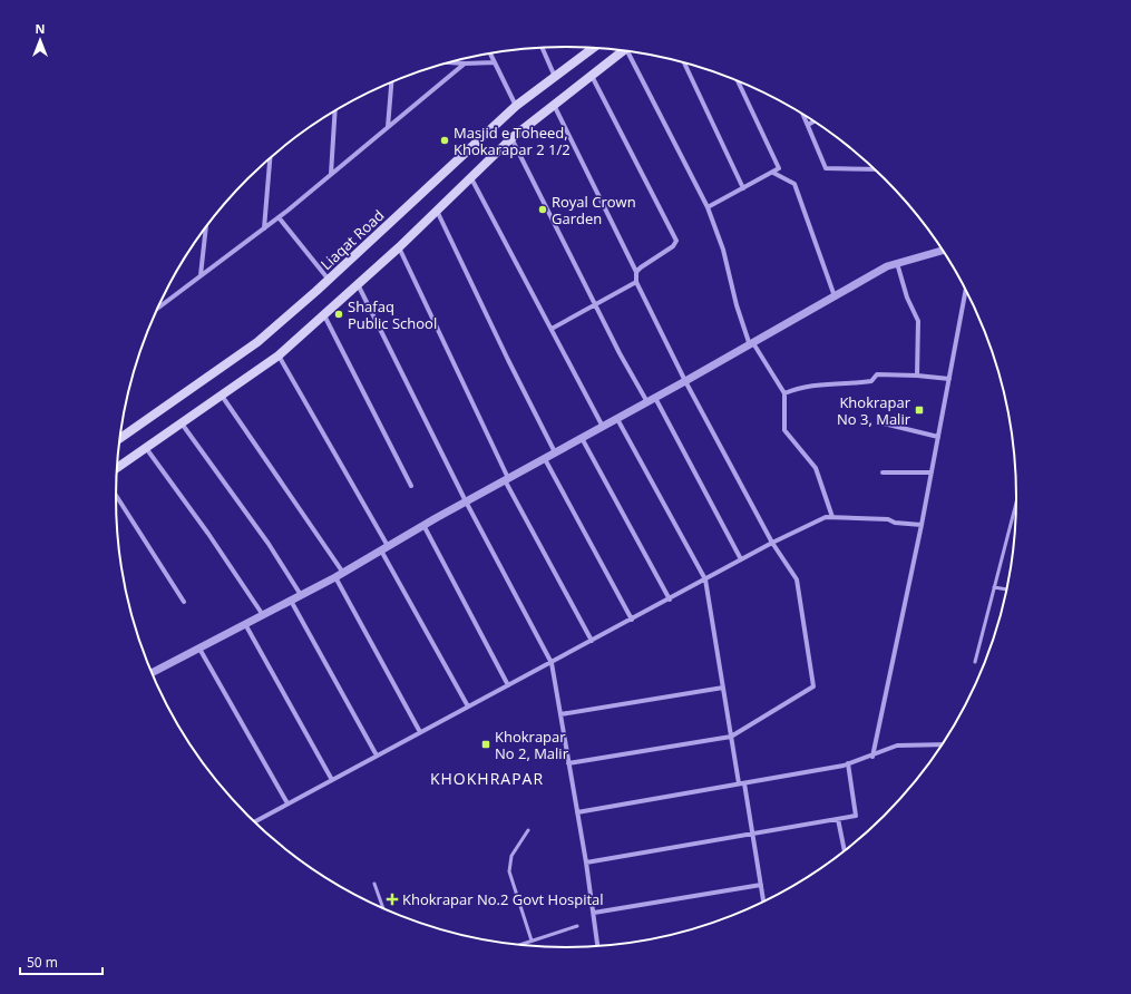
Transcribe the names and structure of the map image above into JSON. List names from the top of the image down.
{
  "streets": {
    "main road": ["Liaqat Road"]
  },
  "districts": ["KHOKHRAPAR"],
  "places": {
    "other": ["Masjid e Toheed, Khokarapar 2 1/2", "Royal Crown Garden", "Shafaq Public School"],
    "transit": ["Khokrapar No 3, Malir", "Khokrapar No 2, Malir"],
    "health": ["Khokrapar No.2 Govt Hospital"]
  },
  "scale_bar": "50 m",
  "north": "top"
}
